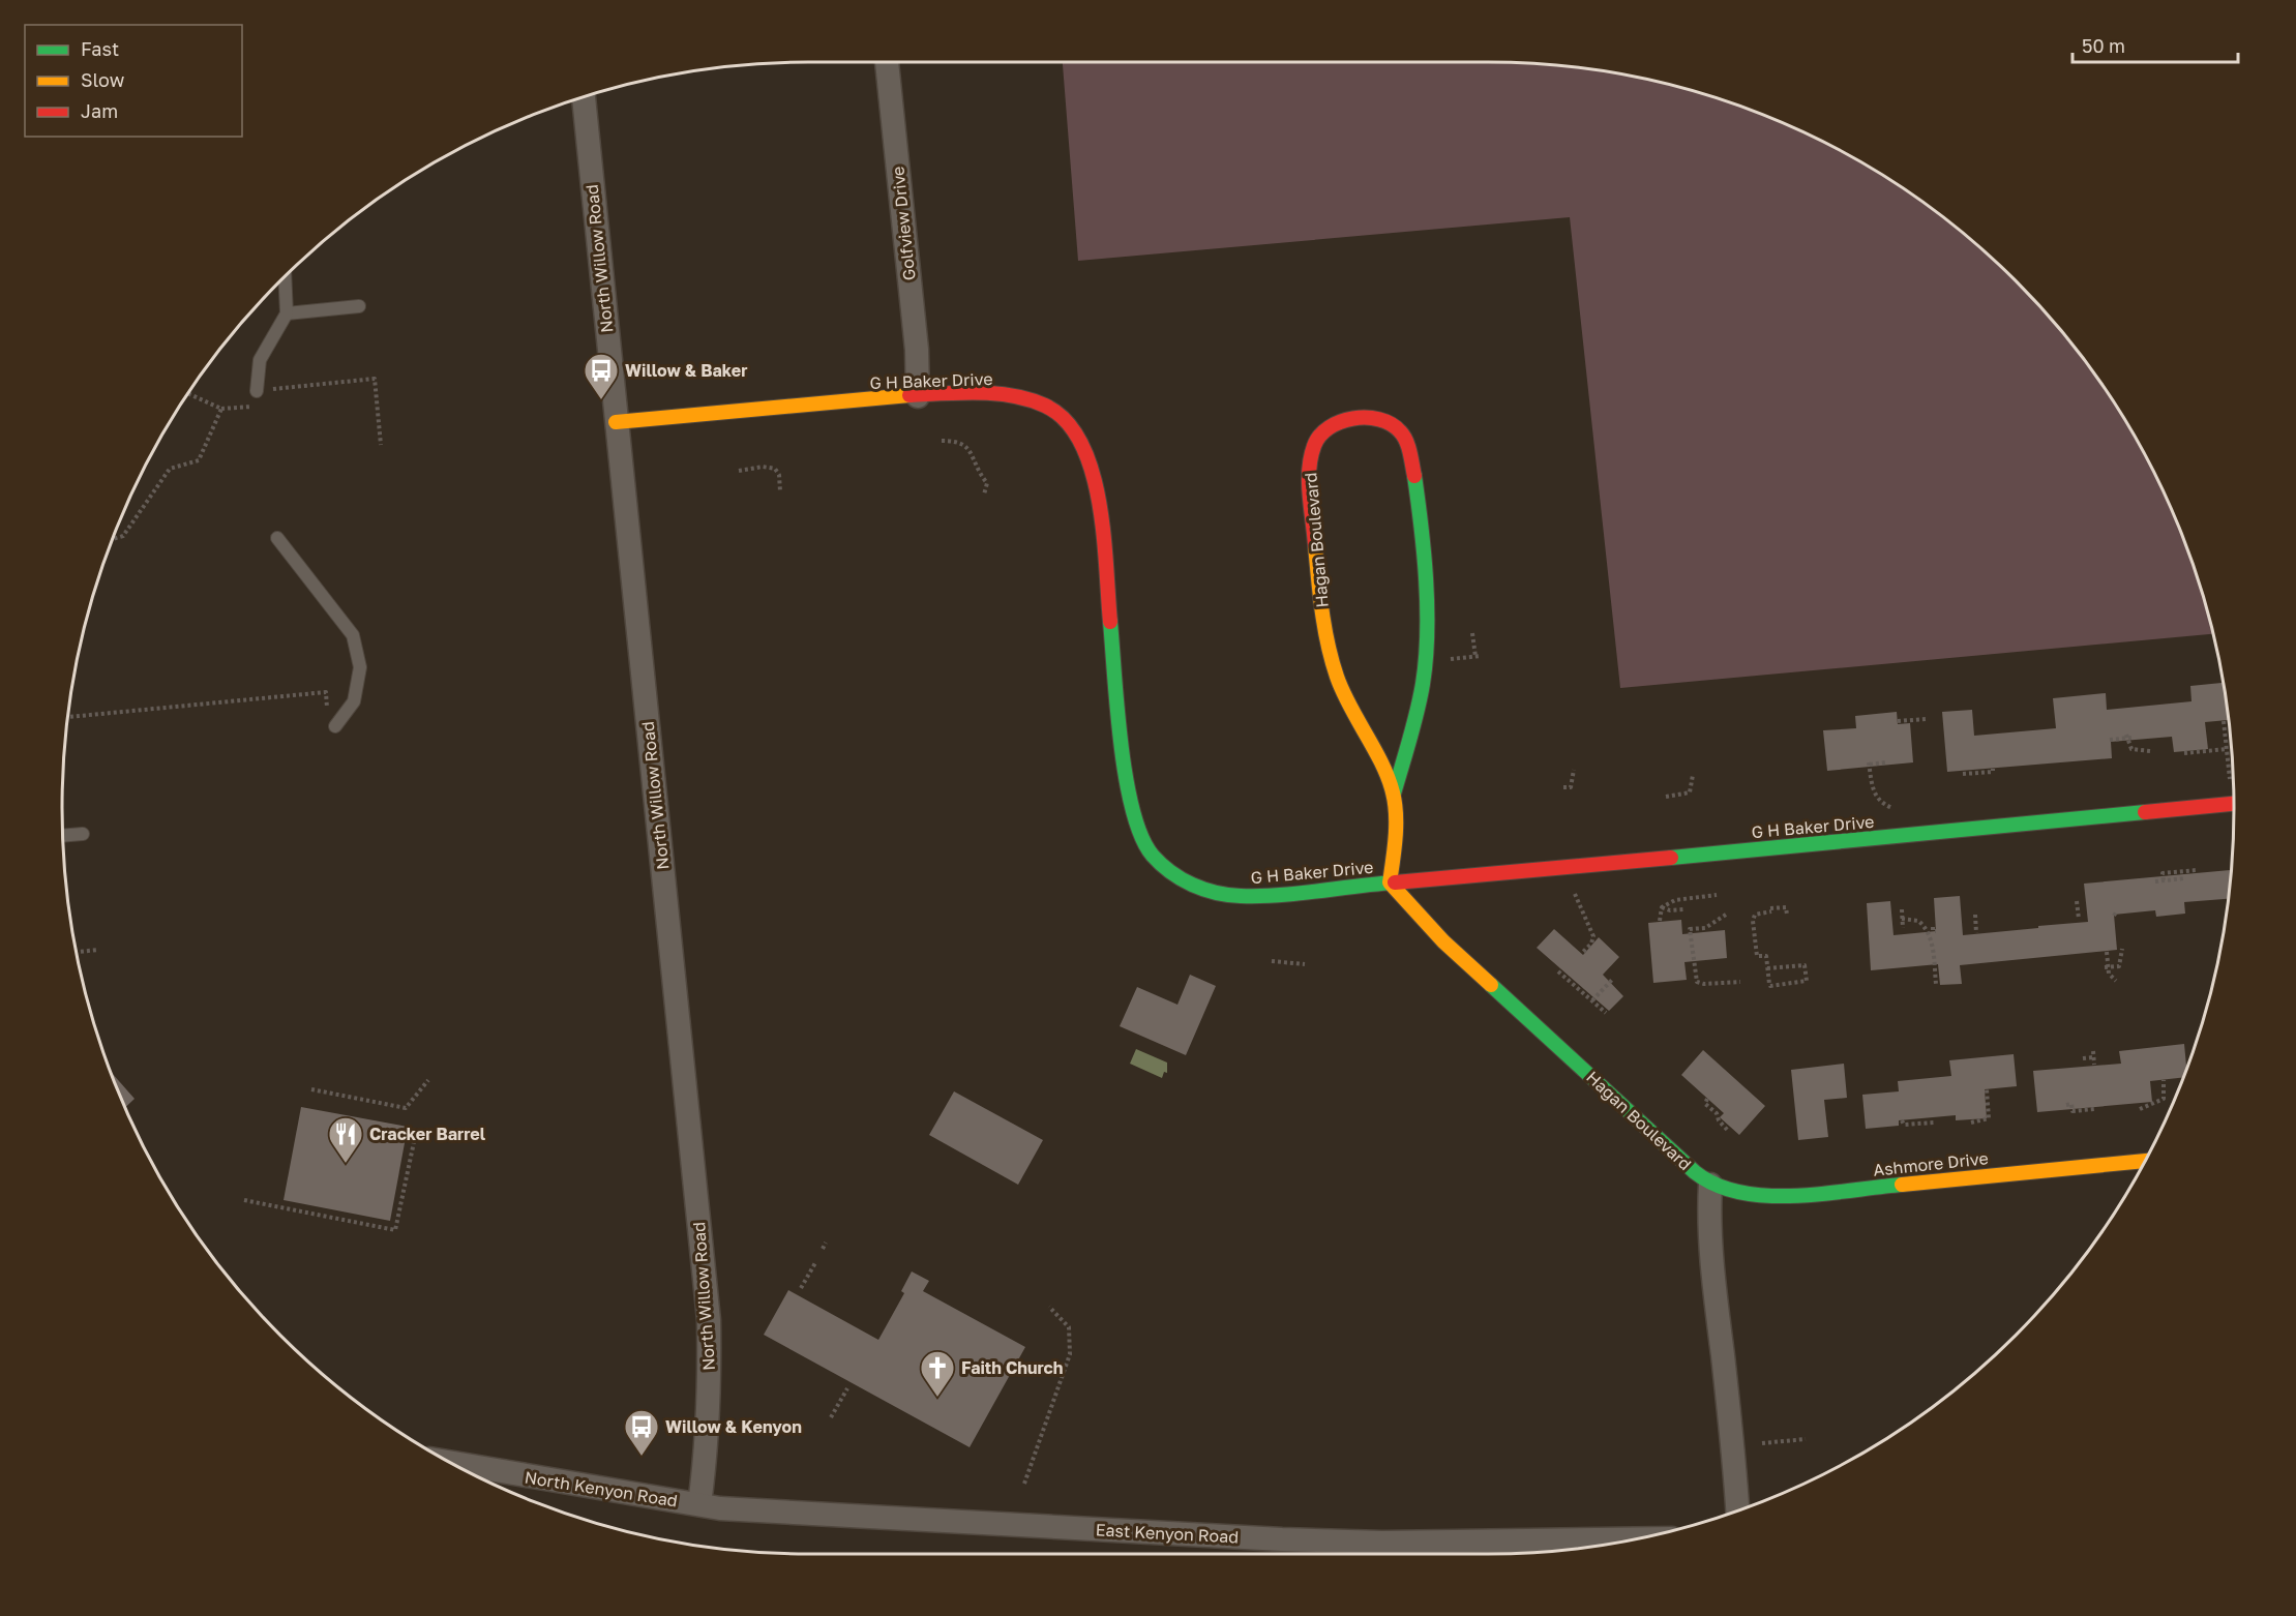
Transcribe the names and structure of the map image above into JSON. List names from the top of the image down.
{
  "streets": {
    "street": [
      "Golfview Drive",
      "North Willow Road",
      "G H Baker Drive",
      "Hagan Boulevard",
      "Ashmore Drive",
      "North Kenyon Road",
      "East Kenyon Road"
    ]
  },
  "crossings": [
    ["Golfview Drive", "G H Baker Drive"],
    ["North Willow Road", "G H Baker Drive"],
    ["North Willow Road", "North Kenyon Road"],
    ["North Willow Road", "East Kenyon Road"],
    ["G H Baker Drive", "Hagan Boulevard"],
    ["Hagan Boulevard", "Ashmore Drive"],
    ["North Kenyon Road", "East Kenyon Road"]
  ],
  "places": {
    "bus stop": ["Willow & Baker", "Willow & Kenyon"],
    "restaurant": ["Cracker Barrel"],
    "church": ["Faith Church"]
  },
  "legend": ["Fast", "Slow", "Jam"],
  "scale_bar": "50 m"
}
